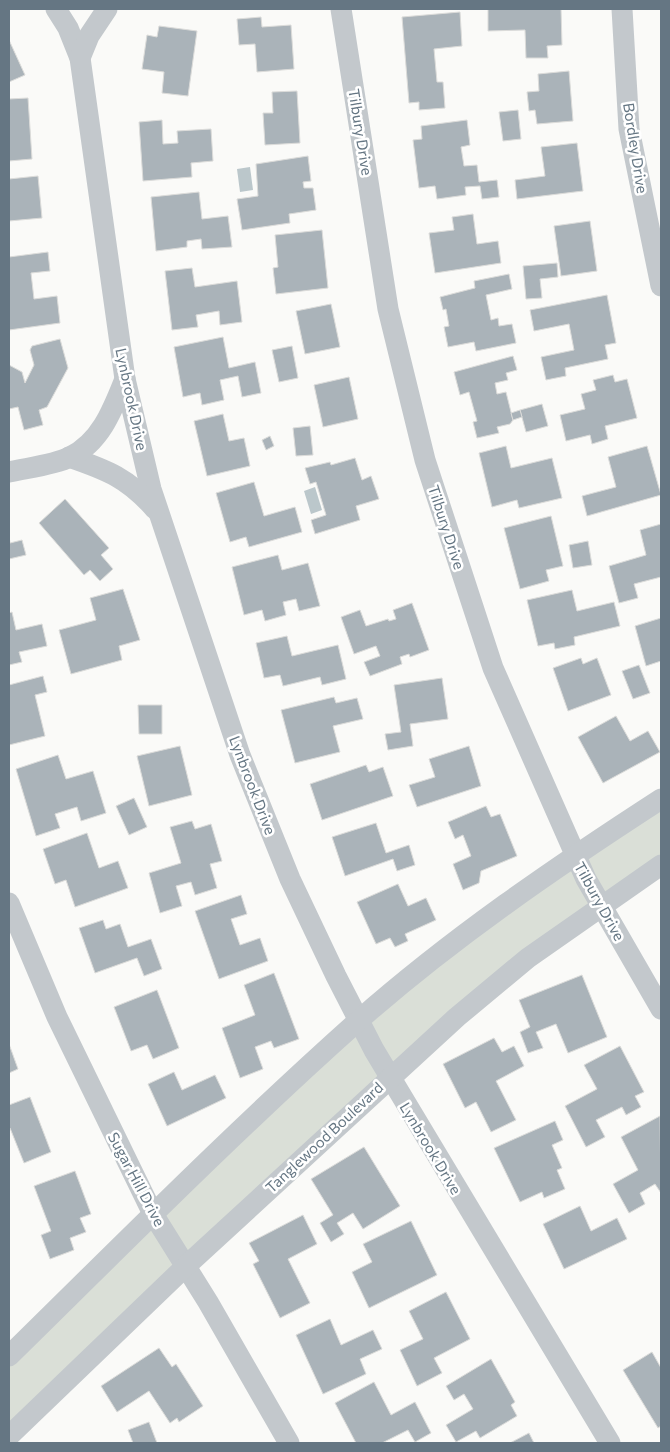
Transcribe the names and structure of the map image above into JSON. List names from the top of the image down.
{
  "streets": {
    "street": [
      "Tilbury Drive",
      "Bordley Drive",
      "Lynbrook Drive",
      "Tanglewood Boulevard",
      "Sugar Hill Drive"
    ]
  },
  "crossings": [
    ["Tilbury Drive", "Tanglewood Boulevard"],
    ["Lynbrook Drive", "Tanglewood Boulevard"],
    ["Tanglewood Boulevard", "Sugar Hill Drive"]
  ]
}
